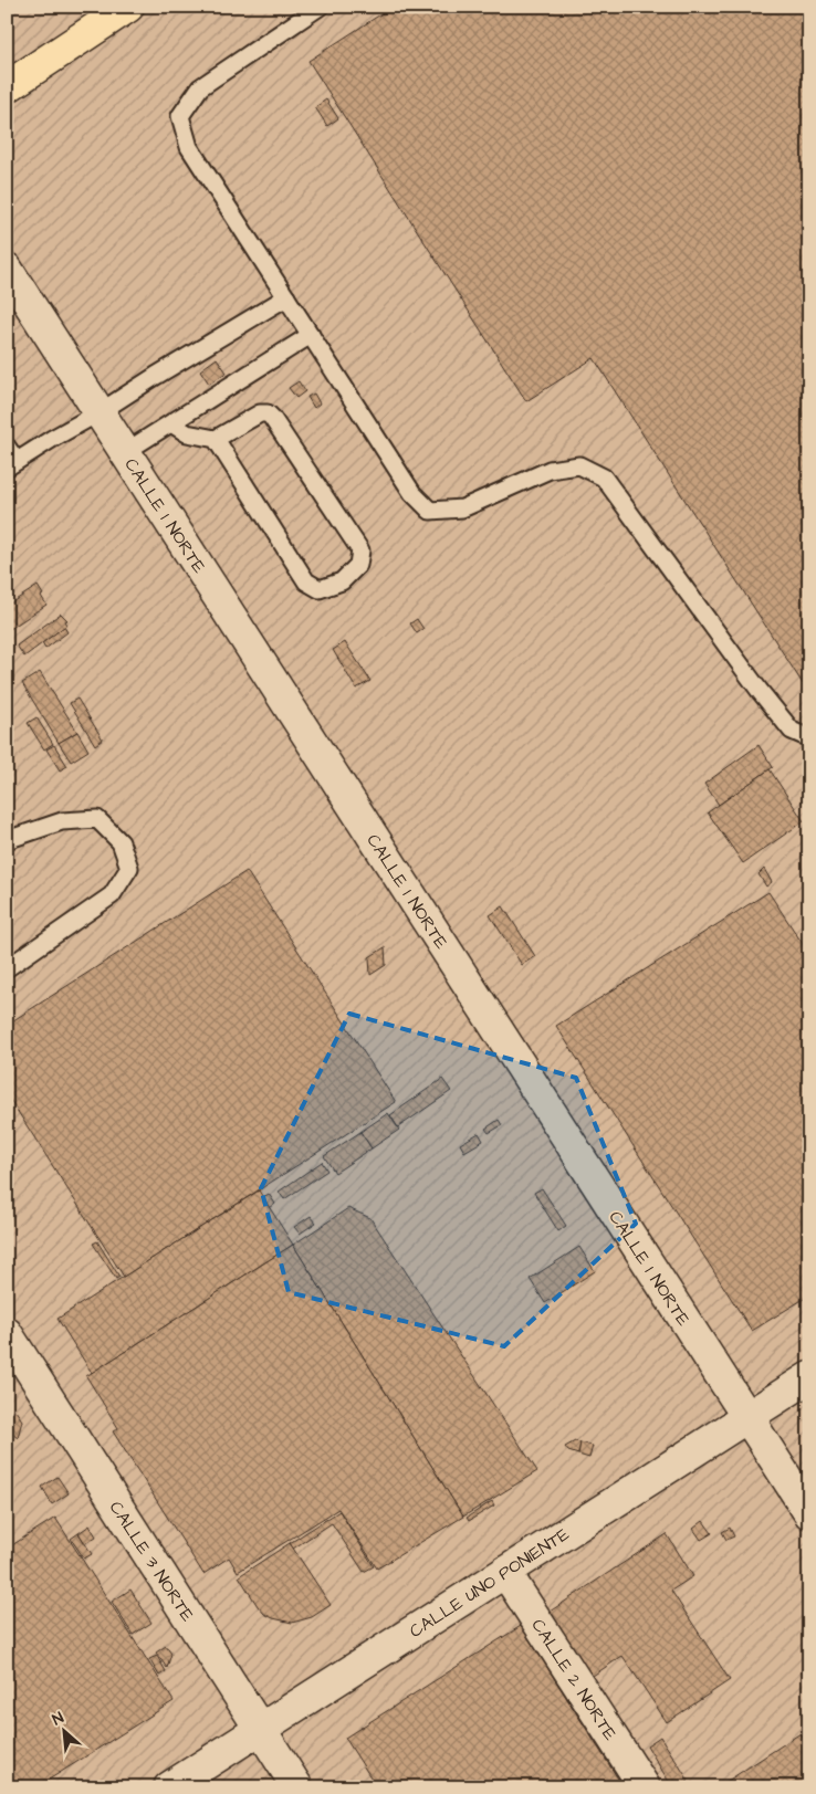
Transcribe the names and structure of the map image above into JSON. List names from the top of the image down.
{
  "streets": {
    "street": [
      "CALLE 1 NORTE",
      "CALLE 3 NORTE",
      "CALLE UNO PONIENTE",
      "CALLE 2 NORTE"
    ]
  },
  "crossings": [
    ["CALLE 1 NORTE", "CALLE UNO PONIENTE"],
    ["CALLE 3 NORTE", "CALLE UNO PONIENTE"],
    ["CALLE UNO PONIENTE", "CALLE 2 NORTE"]
  ],
  "north": "top left"
}
